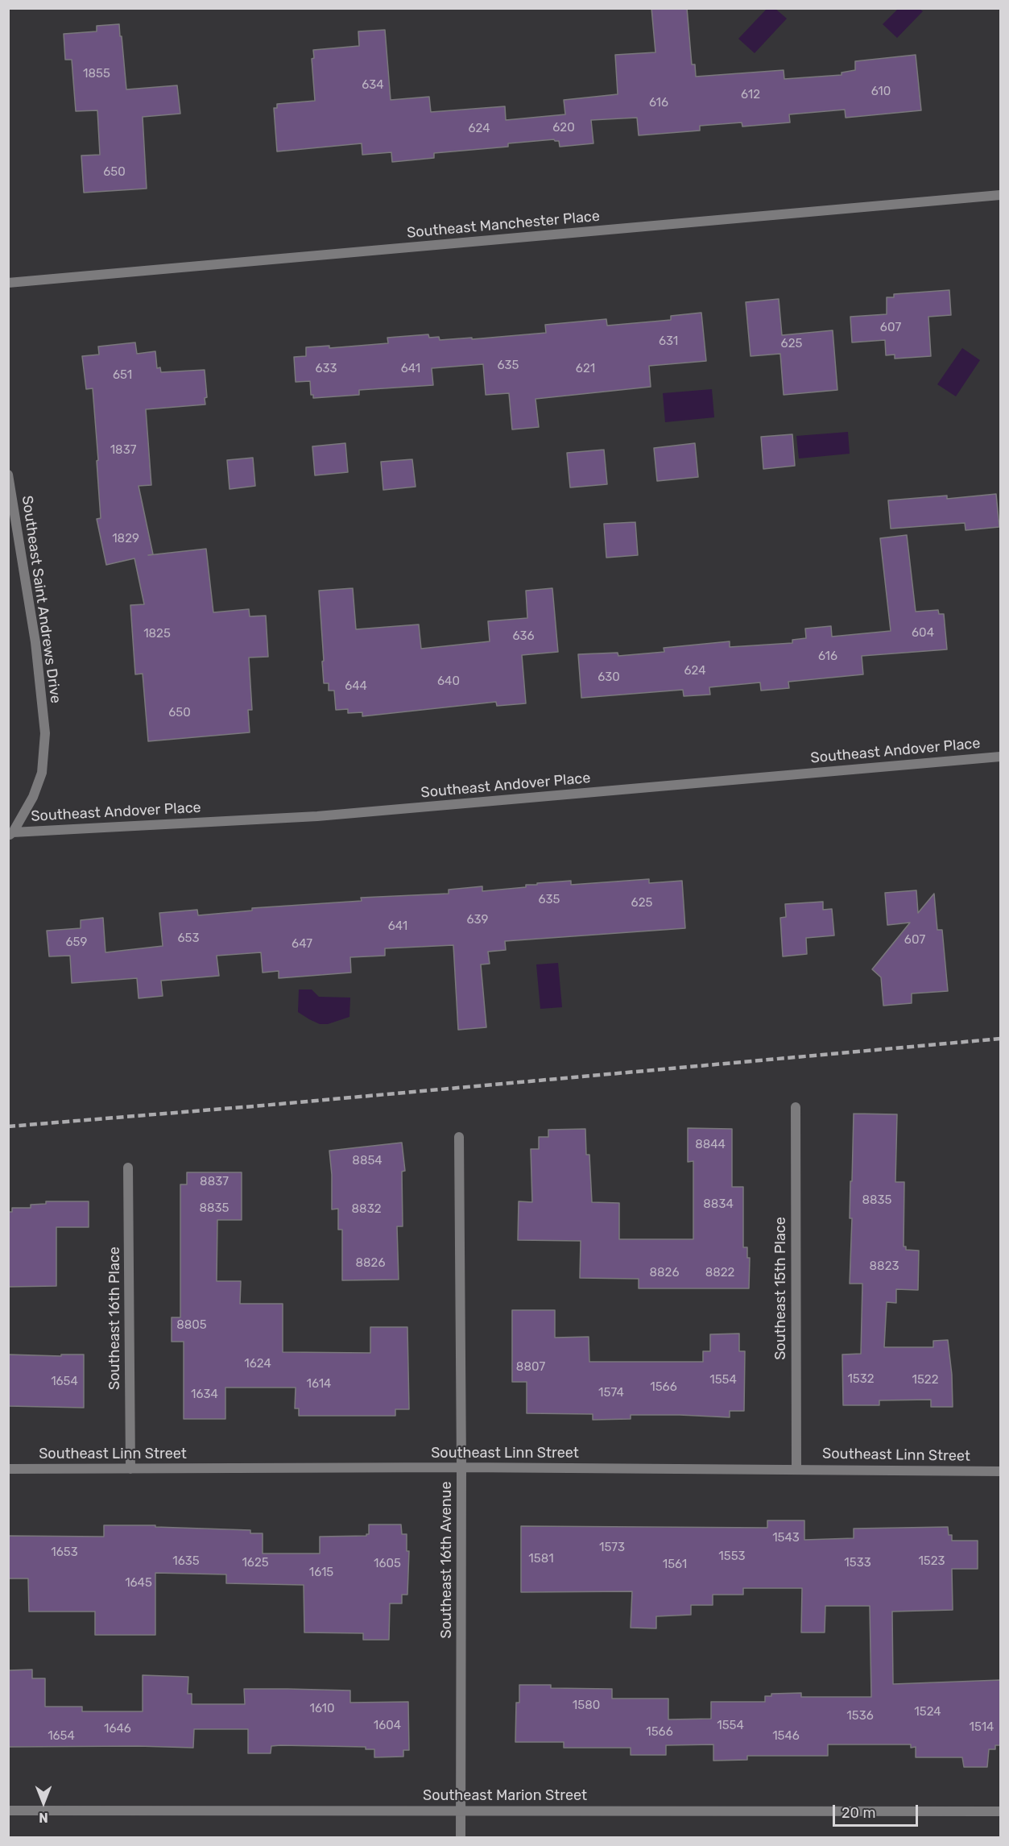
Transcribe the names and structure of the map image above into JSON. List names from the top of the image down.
{
  "streets": {
    "street": [
      "Southeast Manchester Place",
      "Southeast Saint Andrews Drive",
      "Southeast Andover Place",
      "Southeast 15th Place",
      "Southeast 16th Place",
      "Southeast Linn Street",
      "Southeast 16th Avenue",
      "Southeast Marion Street"
    ]
  },
  "crossings": [
    ["Southeast Saint Andrews Drive", "Southeast Andover Place"],
    ["Southeast 15th Place", "Southeast Linn Street"],
    ["Southeast 16th Place", "Southeast Linn Street"],
    ["Southeast Linn Street", "Southeast 16th Avenue"],
    ["Southeast 16th Avenue", "Southeast Marion Street"]
  ],
  "house_numbers": [
    "1855",
    "634",
    "610",
    "612",
    "616",
    "620",
    "624",
    "650",
    "607",
    "631",
    "625",
    "635",
    "633",
    "641",
    "621",
    "651",
    "1837",
    "1829",
    "604",
    "1825",
    "636",
    "616",
    "624",
    "630",
    "640",
    "644",
    "650",
    "635",
    "625",
    "639",
    "641",
    "653",
    "607",
    "659",
    "647",
    "8844",
    "8854",
    "8837",
    "8835",
    "8834",
    "8835",
    "8832",
    "8826",
    "8823",
    "8826",
    "8822",
    "8805",
    "1624",
    "8807",
    "1532",
    "1554",
    "1522",
    "1654",
    "1614",
    "1566",
    "1574",
    "1634",
    "1543",
    "1573",
    "1653",
    "1553",
    "1581",
    "1635",
    "1523",
    "1625",
    "1533",
    "1605",
    "1561",
    "1615",
    "1645",
    "1580",
    "1610",
    "1524",
    "1536",
    "1604",
    "1554",
    "1514",
    "1646",
    "1566",
    "1654",
    "1546"
  ],
  "scale_bar": "20 m",
  "north": "bottom"
}
